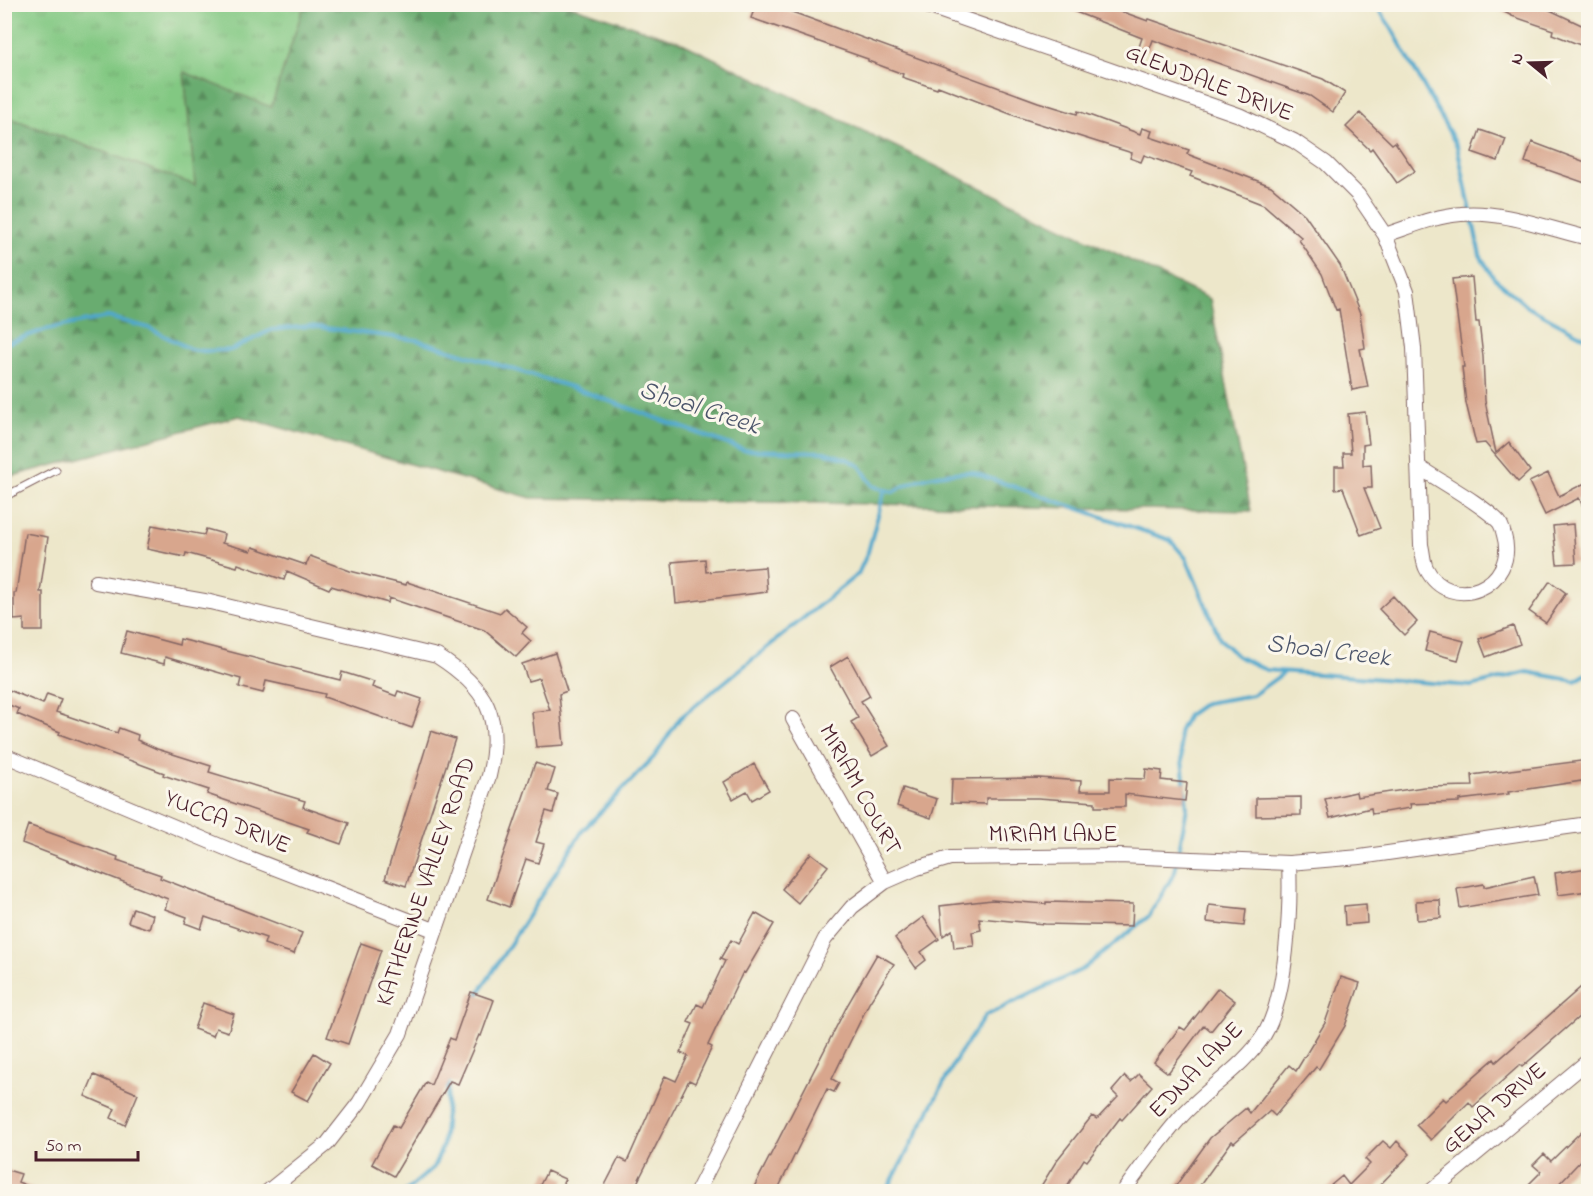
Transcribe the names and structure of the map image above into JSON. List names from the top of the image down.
{
  "streets": {
    "street": [
      "GLENDALE DRIVE",
      "MIRIAM COURT",
      "YUCCA DRIVE",
      "MIRIAM LANE",
      "KATHERINE VALLEY ROAD",
      "EDNA LANE",
      "GENA DRIVE"
    ]
  },
  "crossings": [
    ["MIRIAM COURT", "MIRIAM LANE"],
    ["YUCCA DRIVE", "KATHERINE VALLEY ROAD"],
    ["MIRIAM LANE", "EDNA LANE"]
  ],
  "water": ["Shoal Creek"],
  "scale_bar": "50 m",
  "north": "left"
}
